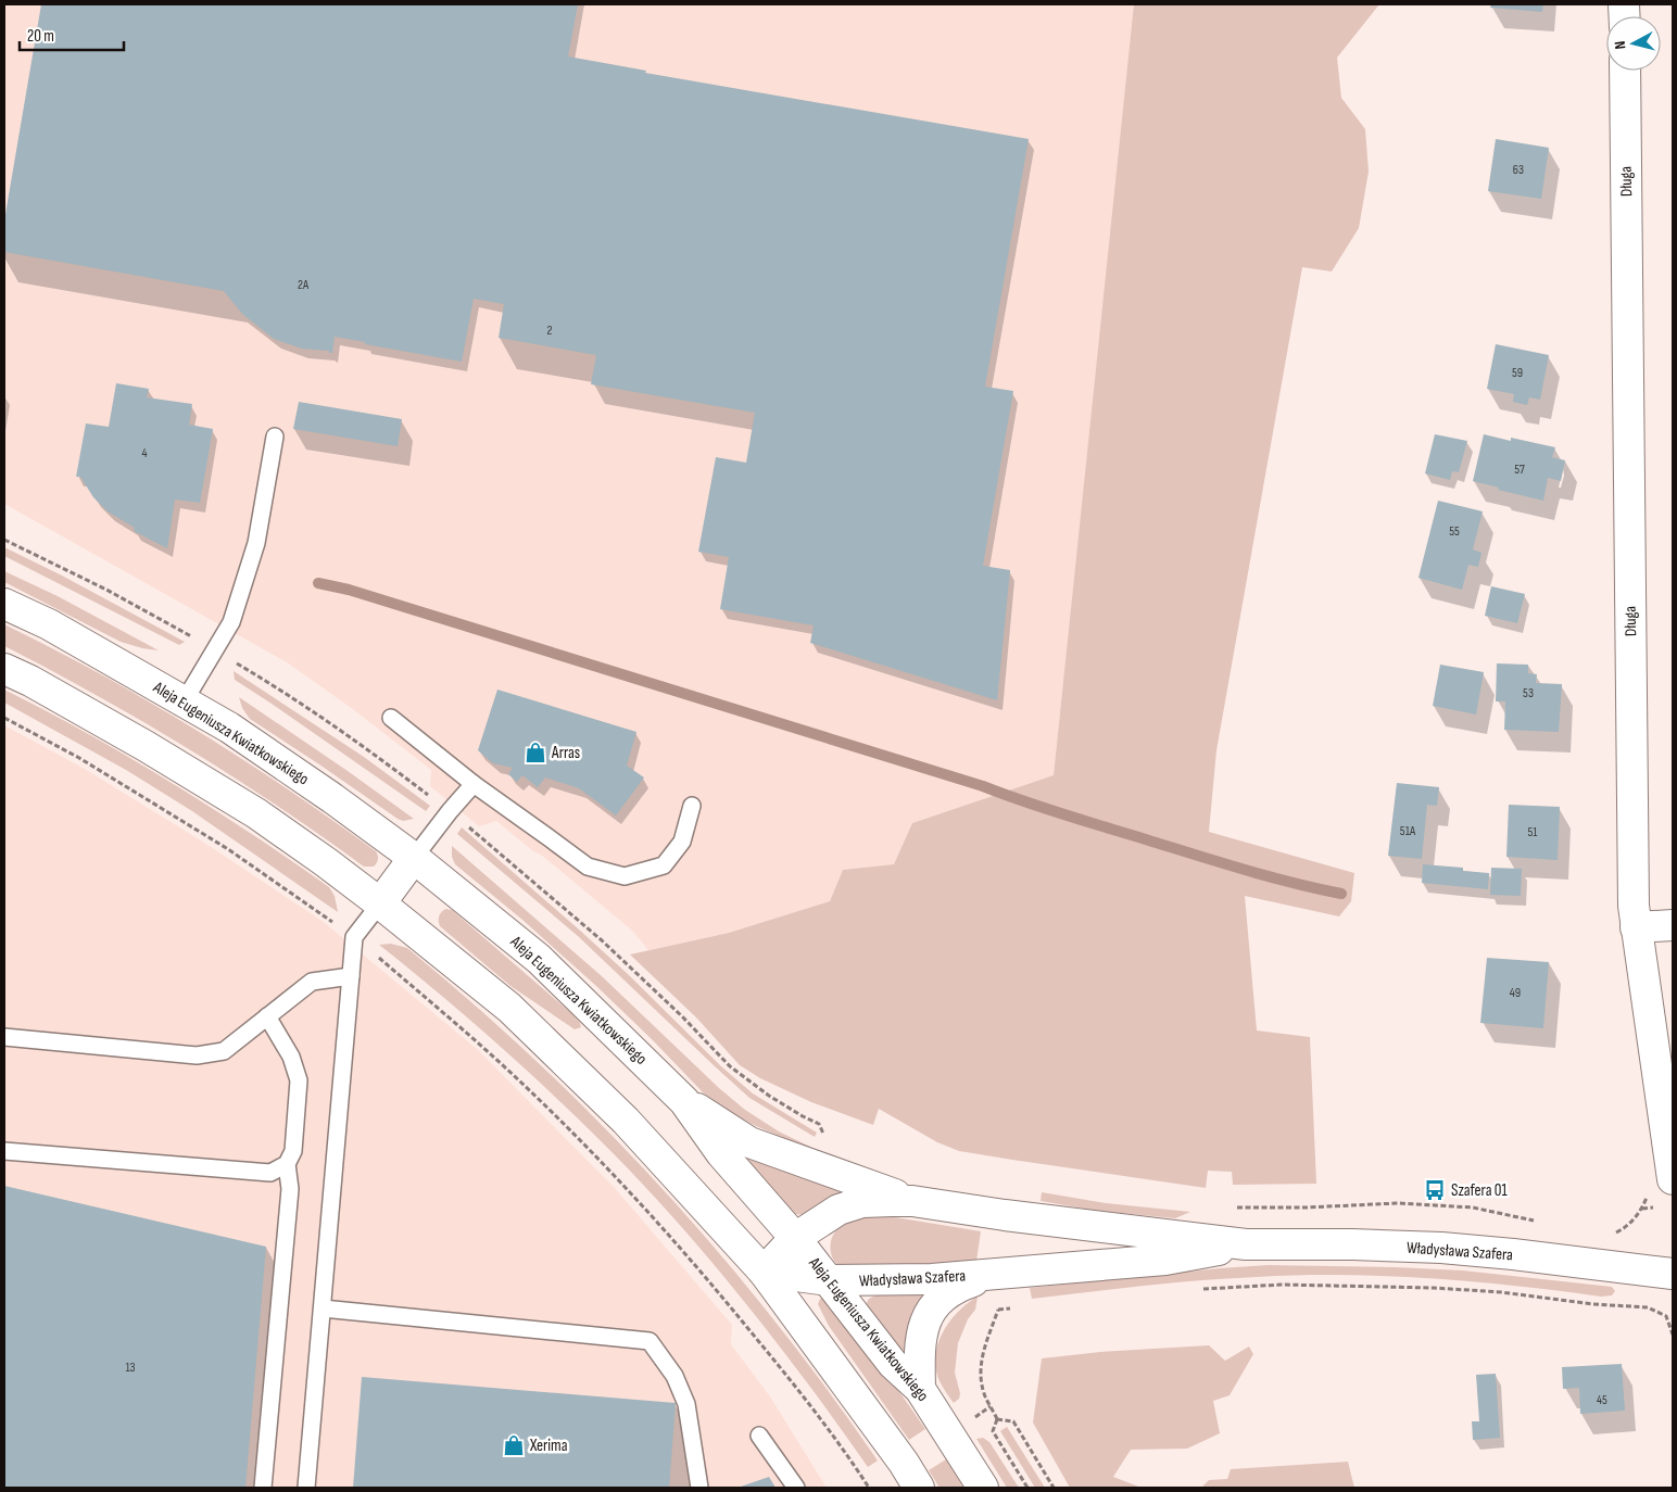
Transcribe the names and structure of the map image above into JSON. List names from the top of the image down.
{
  "streets": {
    "street": ["Długa", "Aleja Eugeniusza Kwiatkowskiego", "Władysława Szafera"]
  },
  "crossings": [
    ["Aleja Eugeniusza Kwiatkowskiego", "Władysława Szafera"]
  ],
  "places": {
    "shop": ["Arras", "Xerima"],
    "bus stop": ["Szafera 01"]
  },
  "house_numbers": [
    "63",
    "2A",
    "2",
    "59",
    "4",
    "57",
    "55",
    "53",
    "51A",
    "51",
    "49",
    "13",
    "45"
  ],
  "scale_bar": "20 m",
  "north": "left"
}
